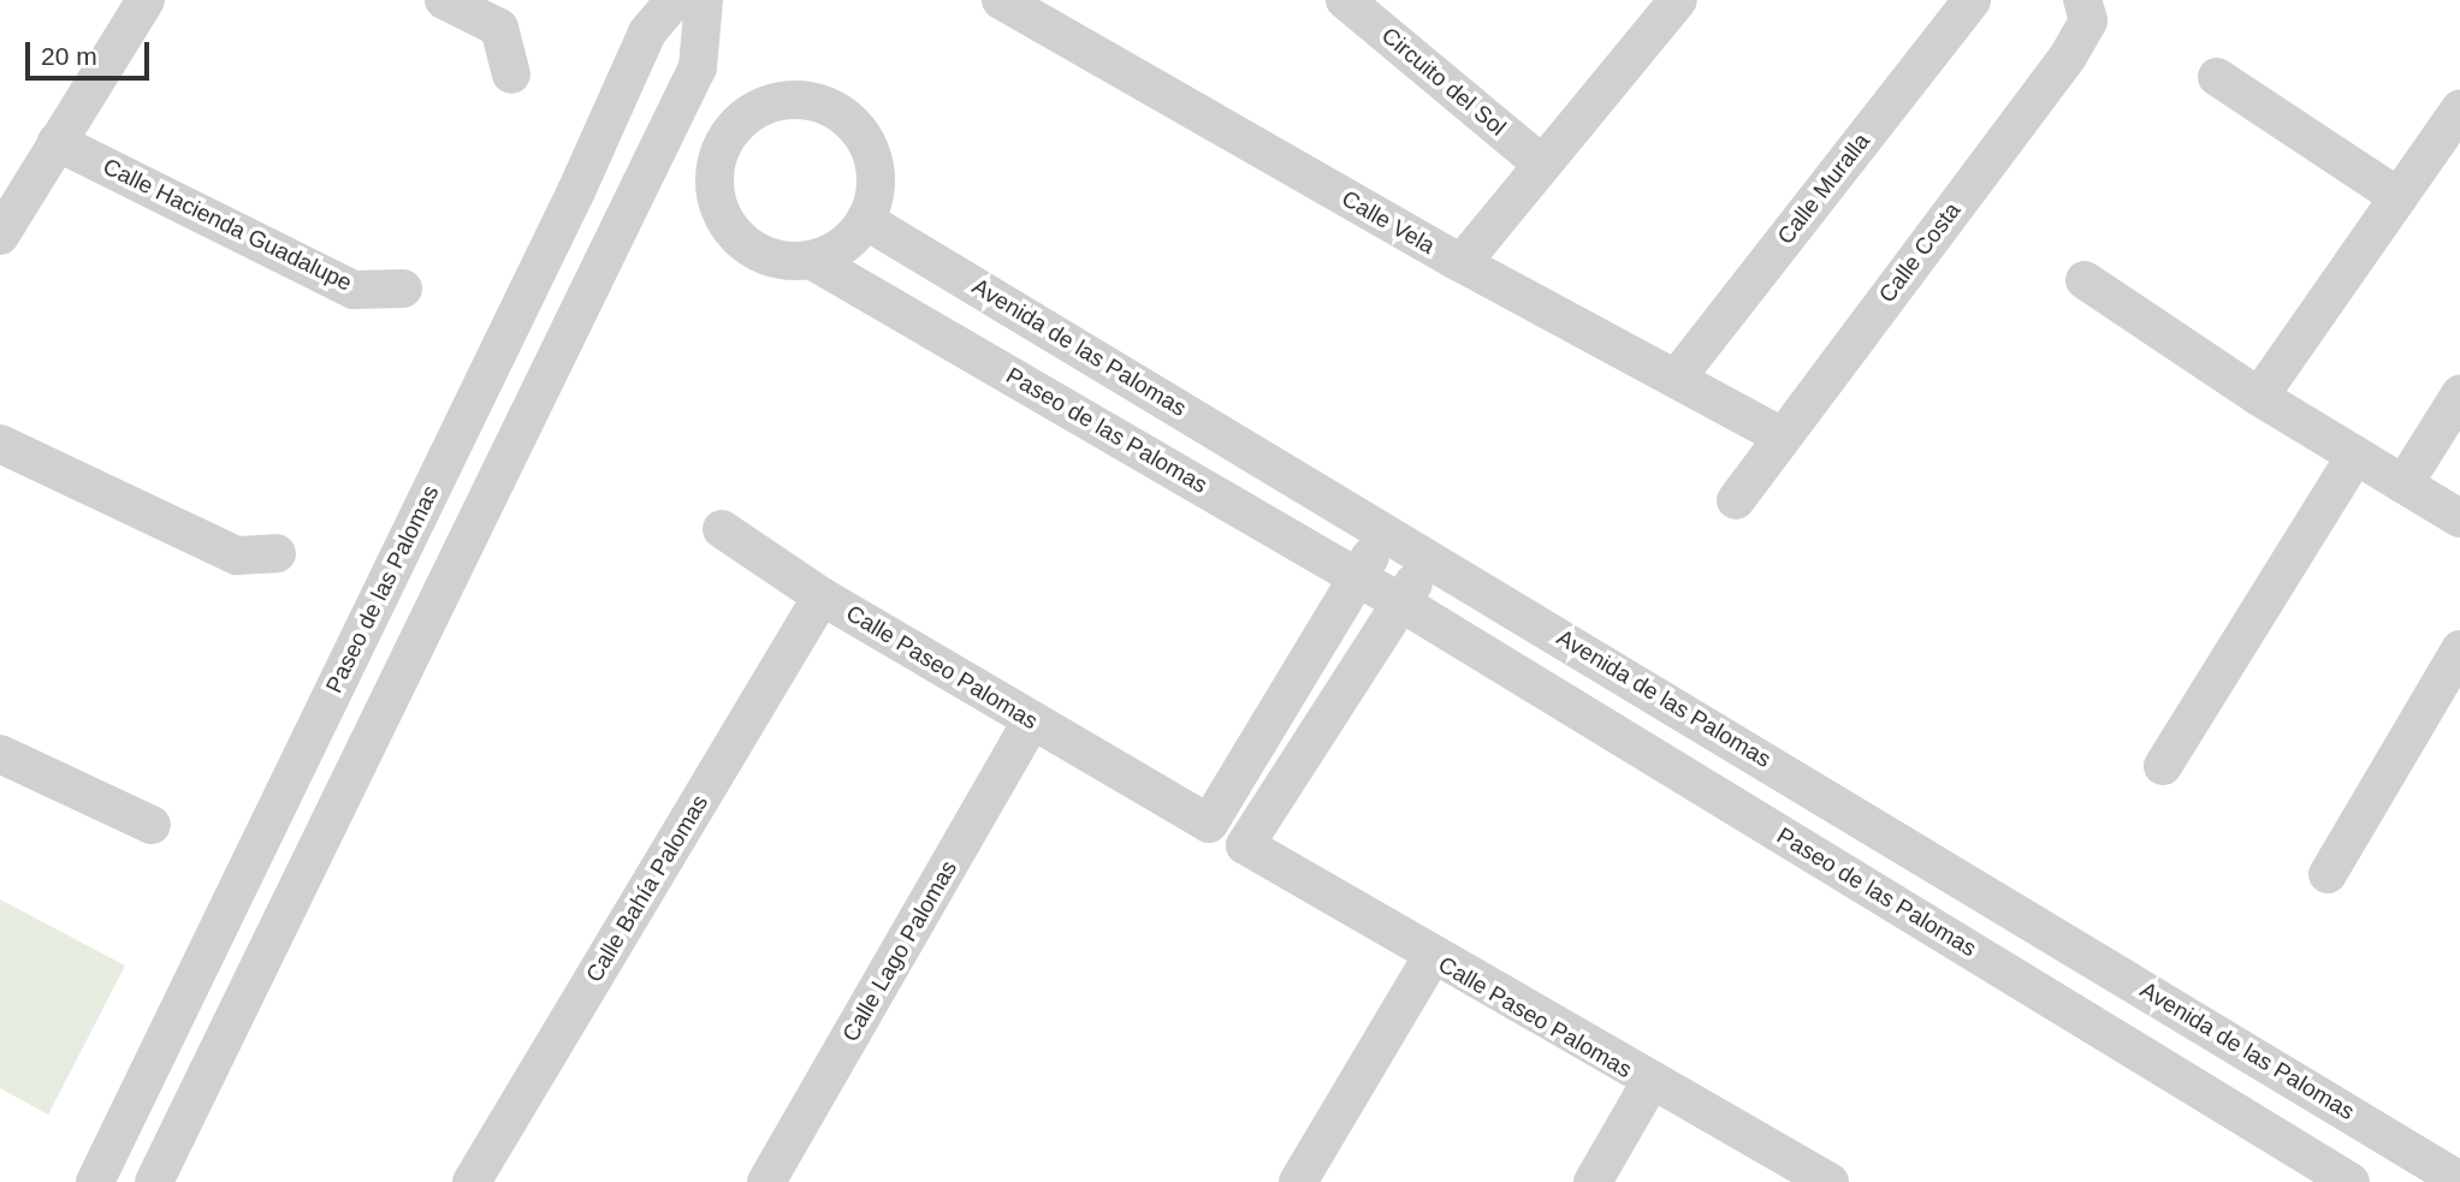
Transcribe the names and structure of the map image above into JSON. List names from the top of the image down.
{
  "streets": {
    "street": [
      "Circuito del Sol",
      "Calle Muralla",
      "Calle Vela",
      "Calle Hacienda Guadalupe",
      "Calle Costa",
      "Avenida de las Palomas",
      "Paseo de las Palomas",
      "Calle Paseo Palomas",
      "Calle Bahía Palomas",
      "Calle Lago Palomas"
    ]
  },
  "crossings": [
    ["Calle Muralla", "Calle Vela"],
    ["Calle Vela", "Calle Costa"],
    ["Avenida de las Palomas", "Paseo de las Palomas"],
    ["Paseo de las Palomas", "Calle Paseo Palomas"],
    ["Calle Paseo Palomas", "Calle Bahía Palomas"],
    ["Calle Paseo Palomas", "Calle Lago Palomas"]
  ],
  "scale_bar": "20 m"
}
